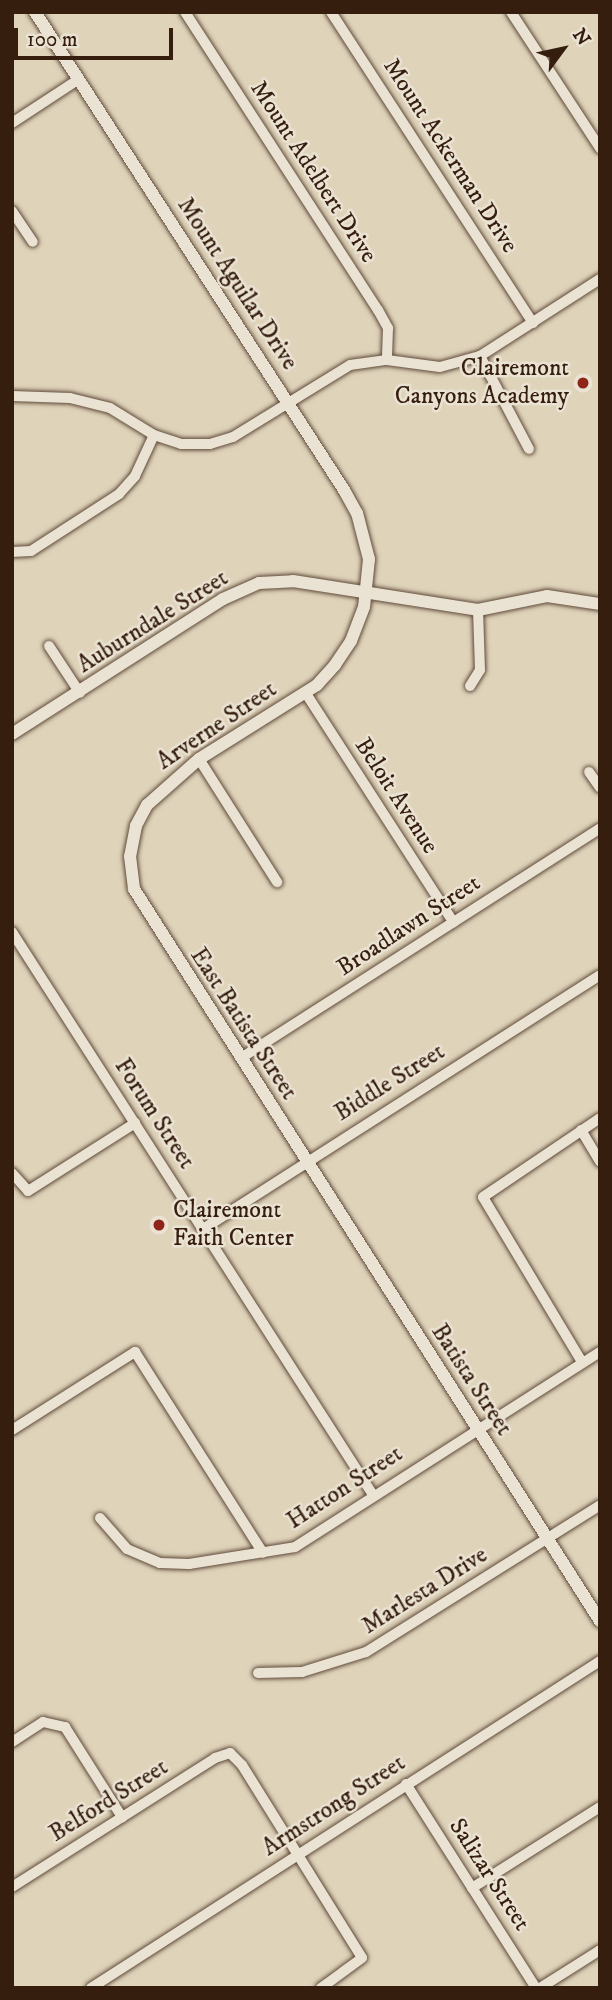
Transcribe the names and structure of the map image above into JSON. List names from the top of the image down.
{
  "streets": {
    "street": [
      "Mount Ackerman Drive",
      "Mount Adelbert Drive",
      "Mount Aguilar Drive",
      "Auburndale Street",
      "Arverne Street",
      "Beloit Avenue",
      "Broadlawn Street",
      "East Batista Street",
      "Biddle Street",
      "Forum Street",
      "Batista Street",
      "Hatton Street",
      "Marlesta Drive",
      "Belford Street",
      "Armstrong Street",
      "Salizar Street"
    ]
  },
  "crossings": [
    ["Mount Aguilar Drive", "Auburndale Street"],
    ["Mount Aguilar Drive", "Arverne Street"],
    ["Auburndale Street", "Arverne Street"],
    ["Arverne Street", "Beloit Avenue"],
    ["Arverne Street", "East Batista Street"],
    ["Beloit Avenue", "Broadlawn Street"],
    ["Broadlawn Street", "East Batista Street"],
    ["East Batista Street", "Biddle Street"],
    ["East Batista Street", "Batista Street"],
    ["Biddle Street", "Forum Street"],
    ["Biddle Street", "Batista Street"],
    ["Forum Street", "Hatton Street"],
    ["Batista Street", "Hatton Street"],
    ["Batista Street", "Marlesta Drive"],
    ["Belford Street", "Armstrong Street"],
    ["Armstrong Street", "Salizar Street"]
  ],
  "places": ["Clairemont Canyons Academy", "Clairemont Faith Center"],
  "scale_bar": "100 m",
  "north": "top right"
}
